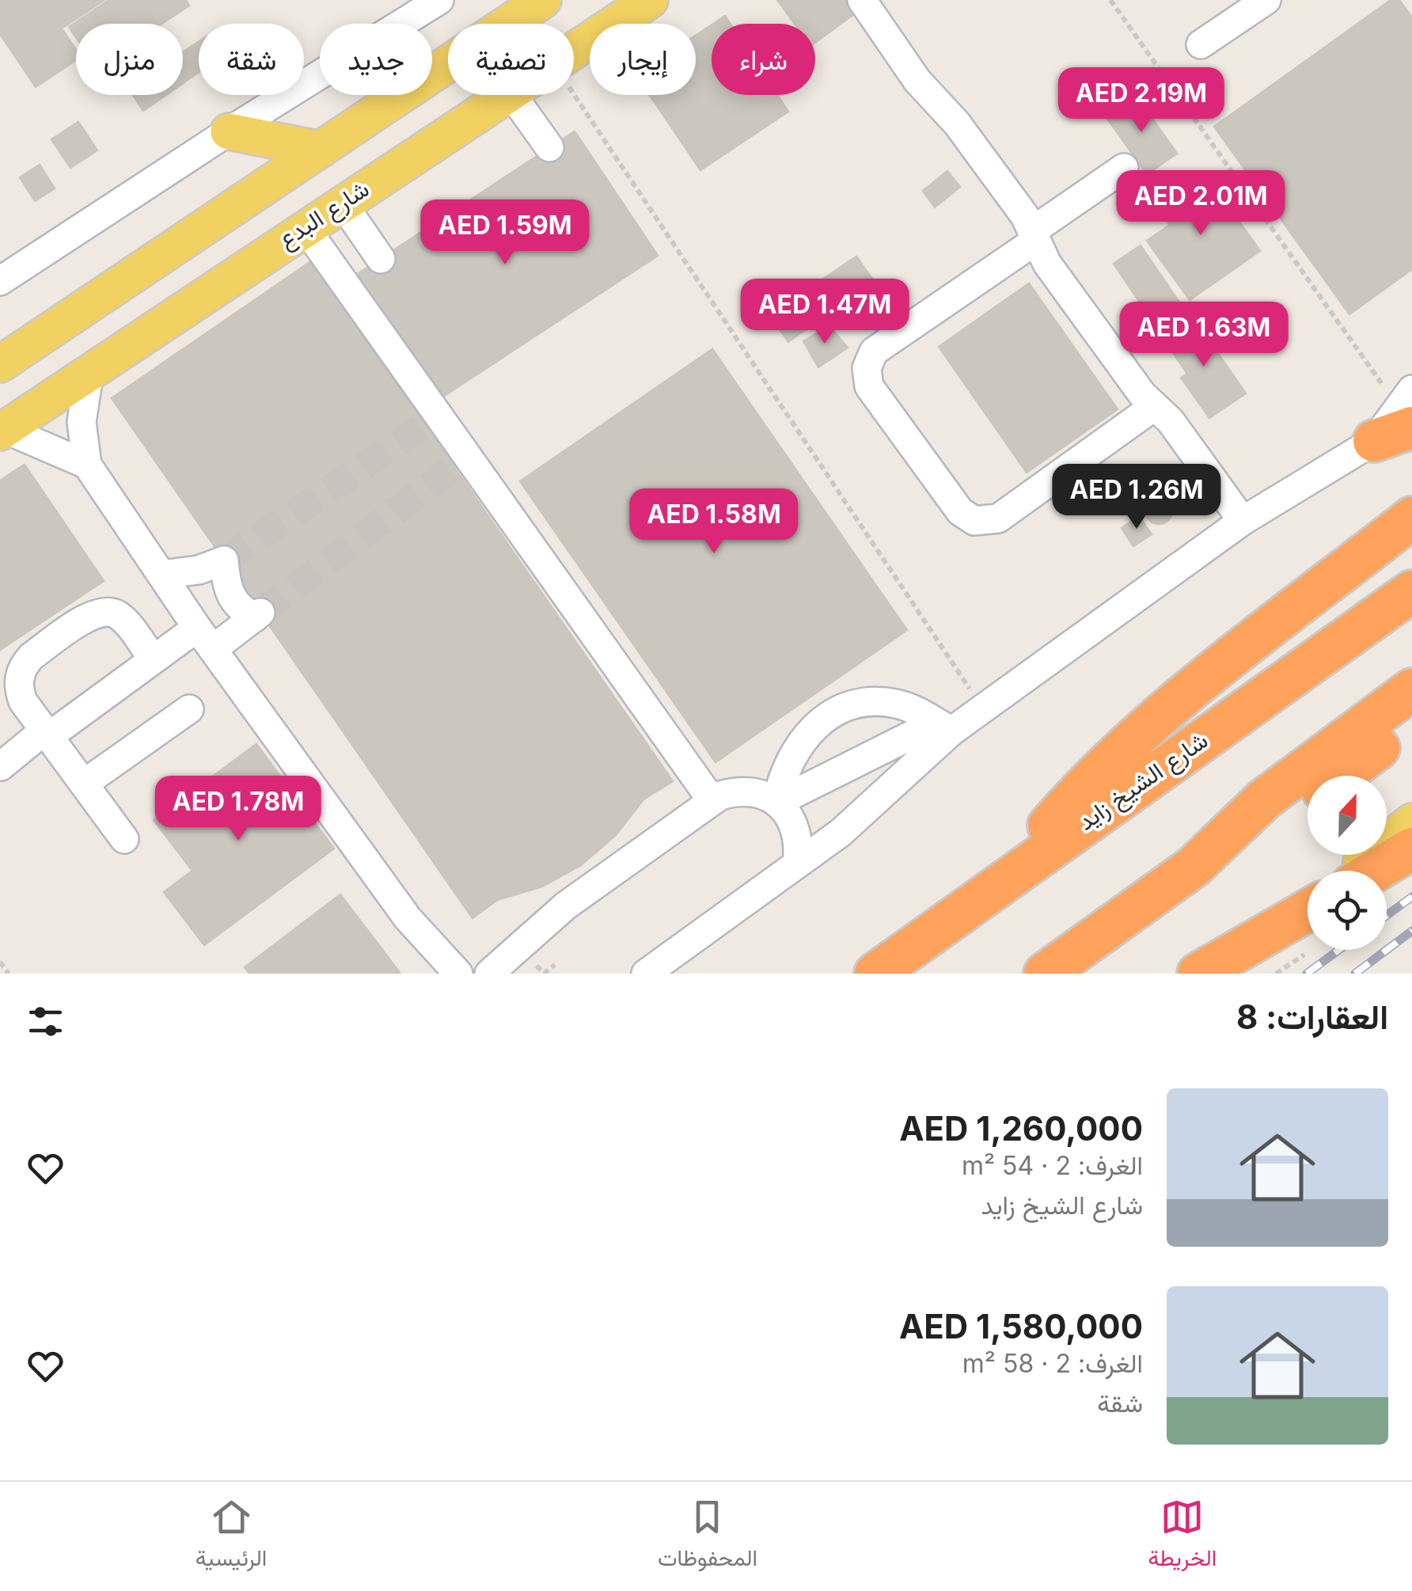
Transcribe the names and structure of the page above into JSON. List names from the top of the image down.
{
  "streets": {
    "highway": ["شارع الشيخ زايد"],
    "main road": ["شارع البدع"]
  },
  "north": "top",
  "page": {
    "chip": [
      "شراء",
      "إيجار",
      "تصفية",
      "جديد",
      "شقة",
      "منزل"
    ],
    "price": [
      "AED 2.19M",
      "AED 2.01M",
      "AED 1.59M",
      "AED 1.47M",
      "AED 1.63M",
      "AED 1.26M",
      "AED 1.58M",
      "AED 1.78M"
    ],
    "heading": "العقارات: 8",
    "list": [
      {
        "name": "AED 1,260,000",
        "note": "الغرف: 2 · 54 m² · شارع الشيخ زايد"
      },
      {
        "name": "AED 1,580,000",
        "note": "الغرف: 2 · 58 m² · شقة"
      }
    ],
    "tabs": ["الخريطة", "المحفوظات", "الرئيسية"]
  }
}
